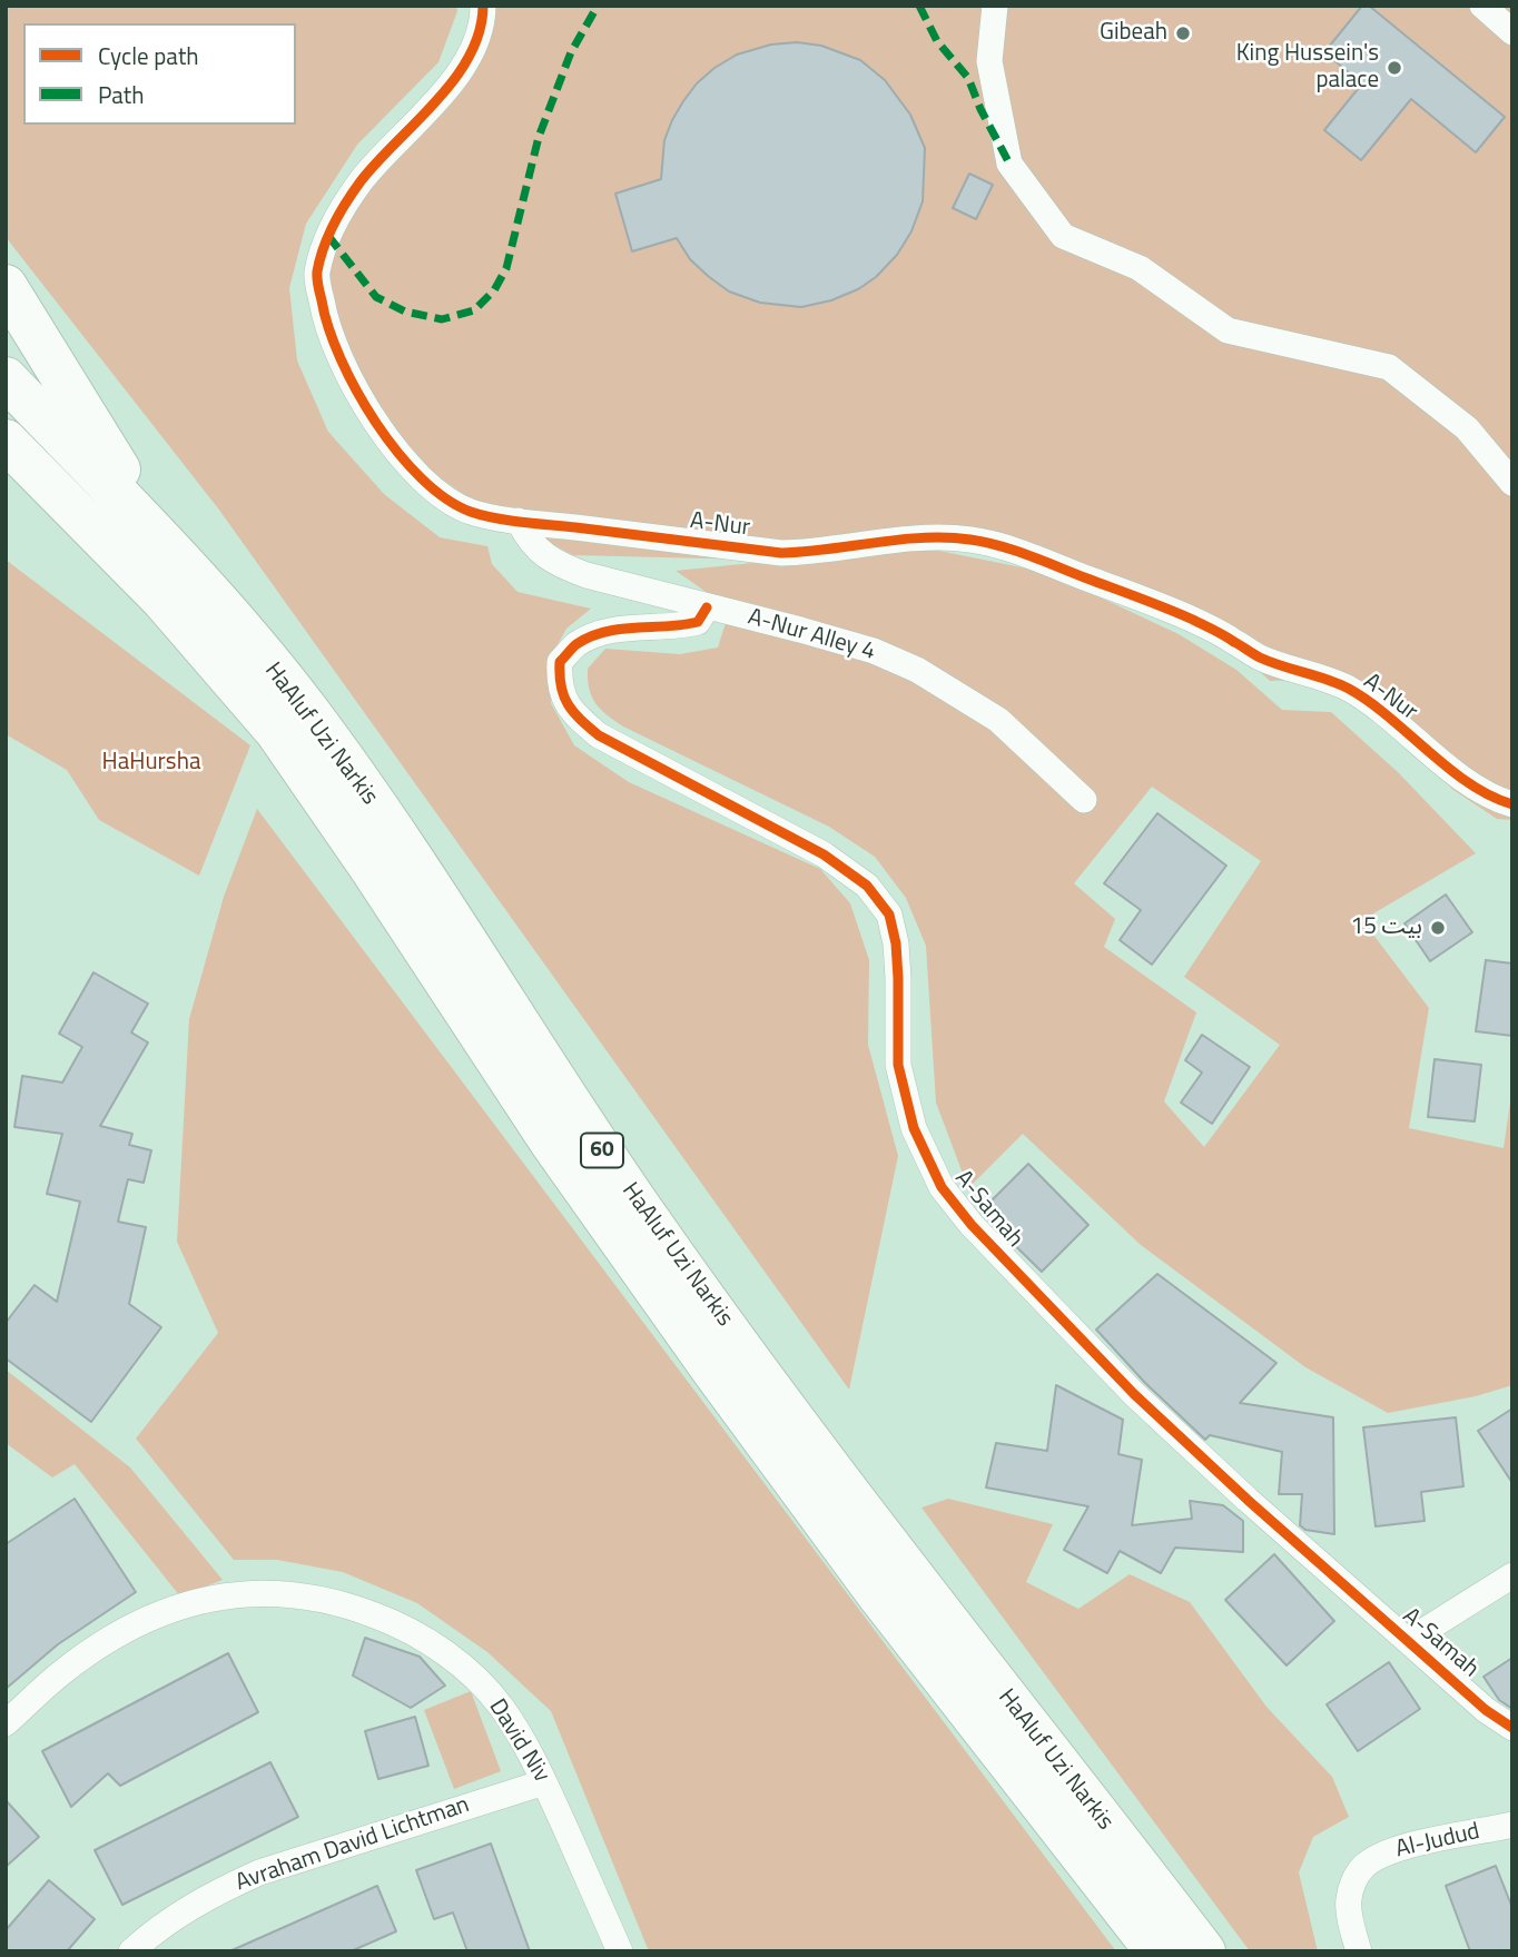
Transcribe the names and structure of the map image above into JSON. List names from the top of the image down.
{
  "streets": {
    "highway": ["HaAluf Uzi Narkis", "60"],
    "street": [
      "A-Nur",
      "A-Nur Alley 4",
      "A-Samah",
      "David Niv",
      "Al-Judud",
      "Avraham David Lichtman"
    ]
  },
  "crossings": [
    ["A-Nur", "A-Nur Alley 4"],
    ["A-Nur Alley 4", "A-Samah"],
    ["David Niv", "Avraham David Lichtman"]
  ],
  "parks": ["HaHursha"],
  "places": ["Gibeah", "King Hussein's palace", "بيت 15"],
  "legend": ["Cycle path", "Path"]
}
